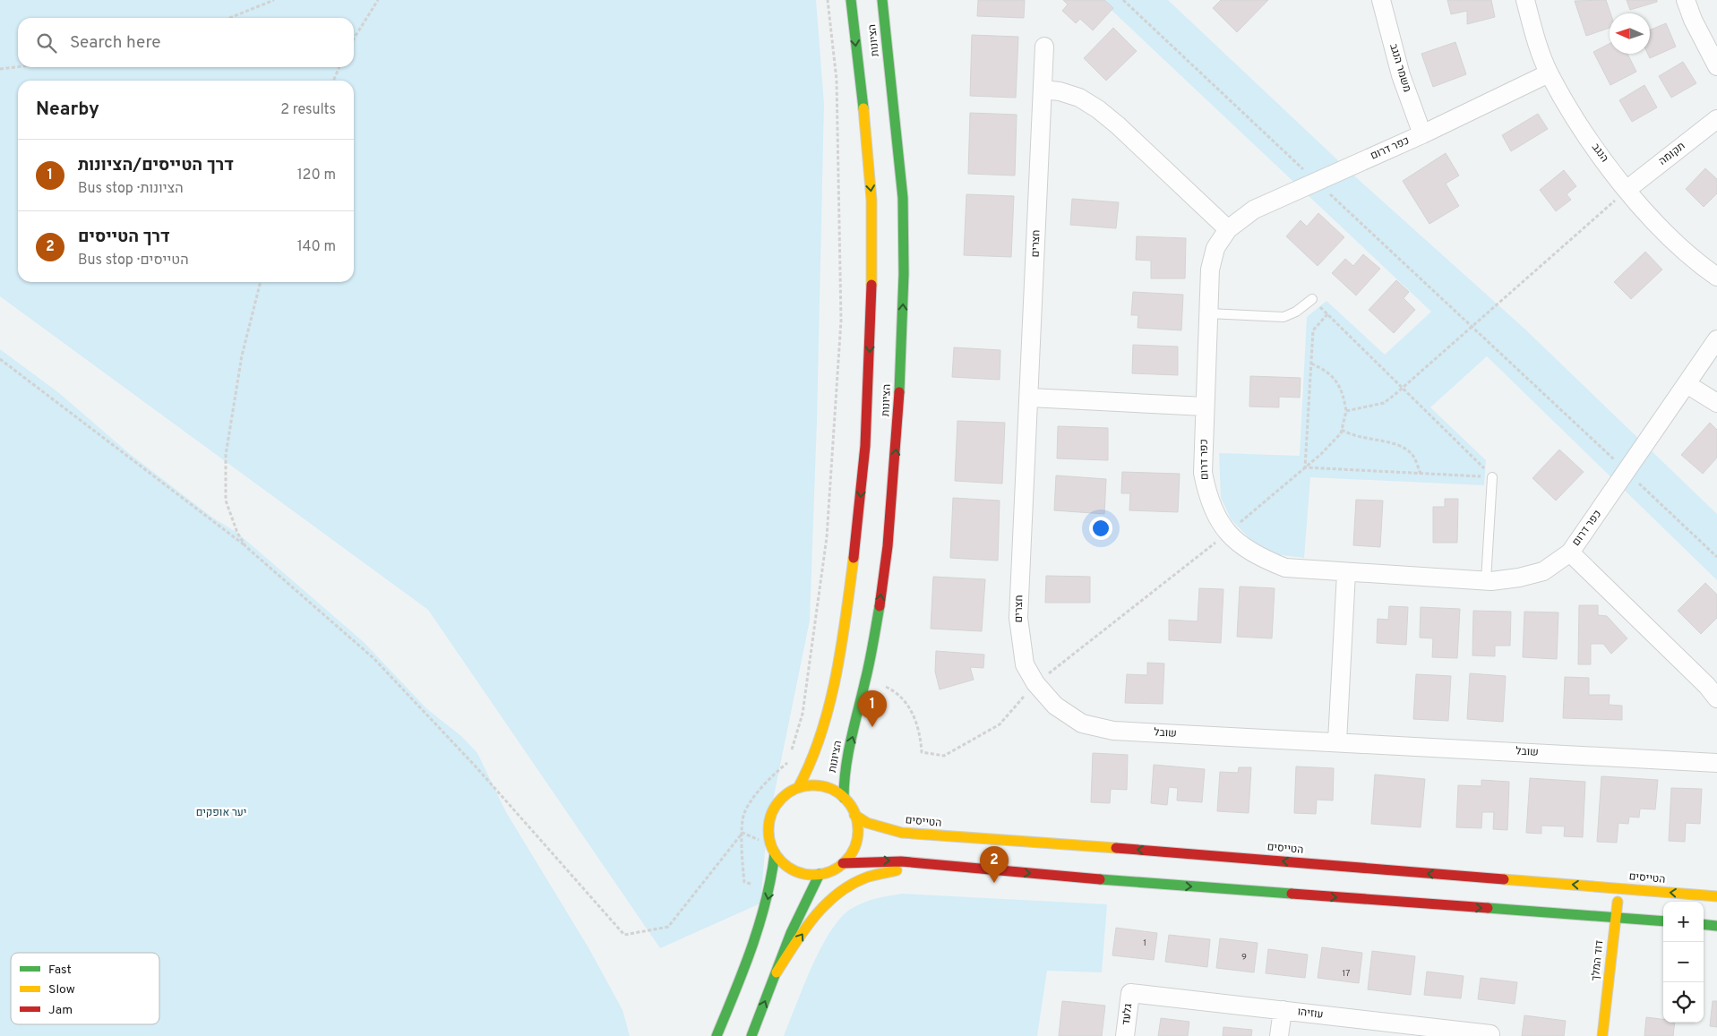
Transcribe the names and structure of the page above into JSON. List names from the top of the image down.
{
  "streets": {
    "main road": ["הציונות", "הטייסים", "דוד המלך"],
    "street": [
      "משמר הנגב",
      "כפר דרום",
      "הנגב",
      "תקומה",
      "חצרים",
      "שובל",
      "עוזיהו",
      "גלעד"
    ]
  },
  "crossings": [
    ["הציונות", "הטייסים"],
    ["משמר הנגב", "כפר דרום"],
    ["כפר דרום", "הנגב"],
    ["הנגב", "תקומה"],
    ["חצרים", "שובל"],
    ["הטייסים", "דוד המלך"],
    ["עוזיהו", "גלעד"]
  ],
  "parks": ["יער אופקים"],
  "house_numbers": ["1", "9", "17"],
  "legend": ["Fast", "Slow", "Jam"],
  "north": "left",
  "page": {
    "search": "Search here",
    "heading": ["Nearby", "2 results"],
    "list": [
      {
        "mark": "1",
        "name": "דרך הטייסים/הציונות",
        "note": "Bus stop · הציונות",
        "value": "120 m"
      },
      {
        "mark": "2",
        "name": "דרך הטייסים",
        "note": "Bus stop · הטייסים",
        "value": "140 m"
      }
    ],
    "pins": ["1", "2"],
    "map_buttons": ["+", "−"]
  }
}
